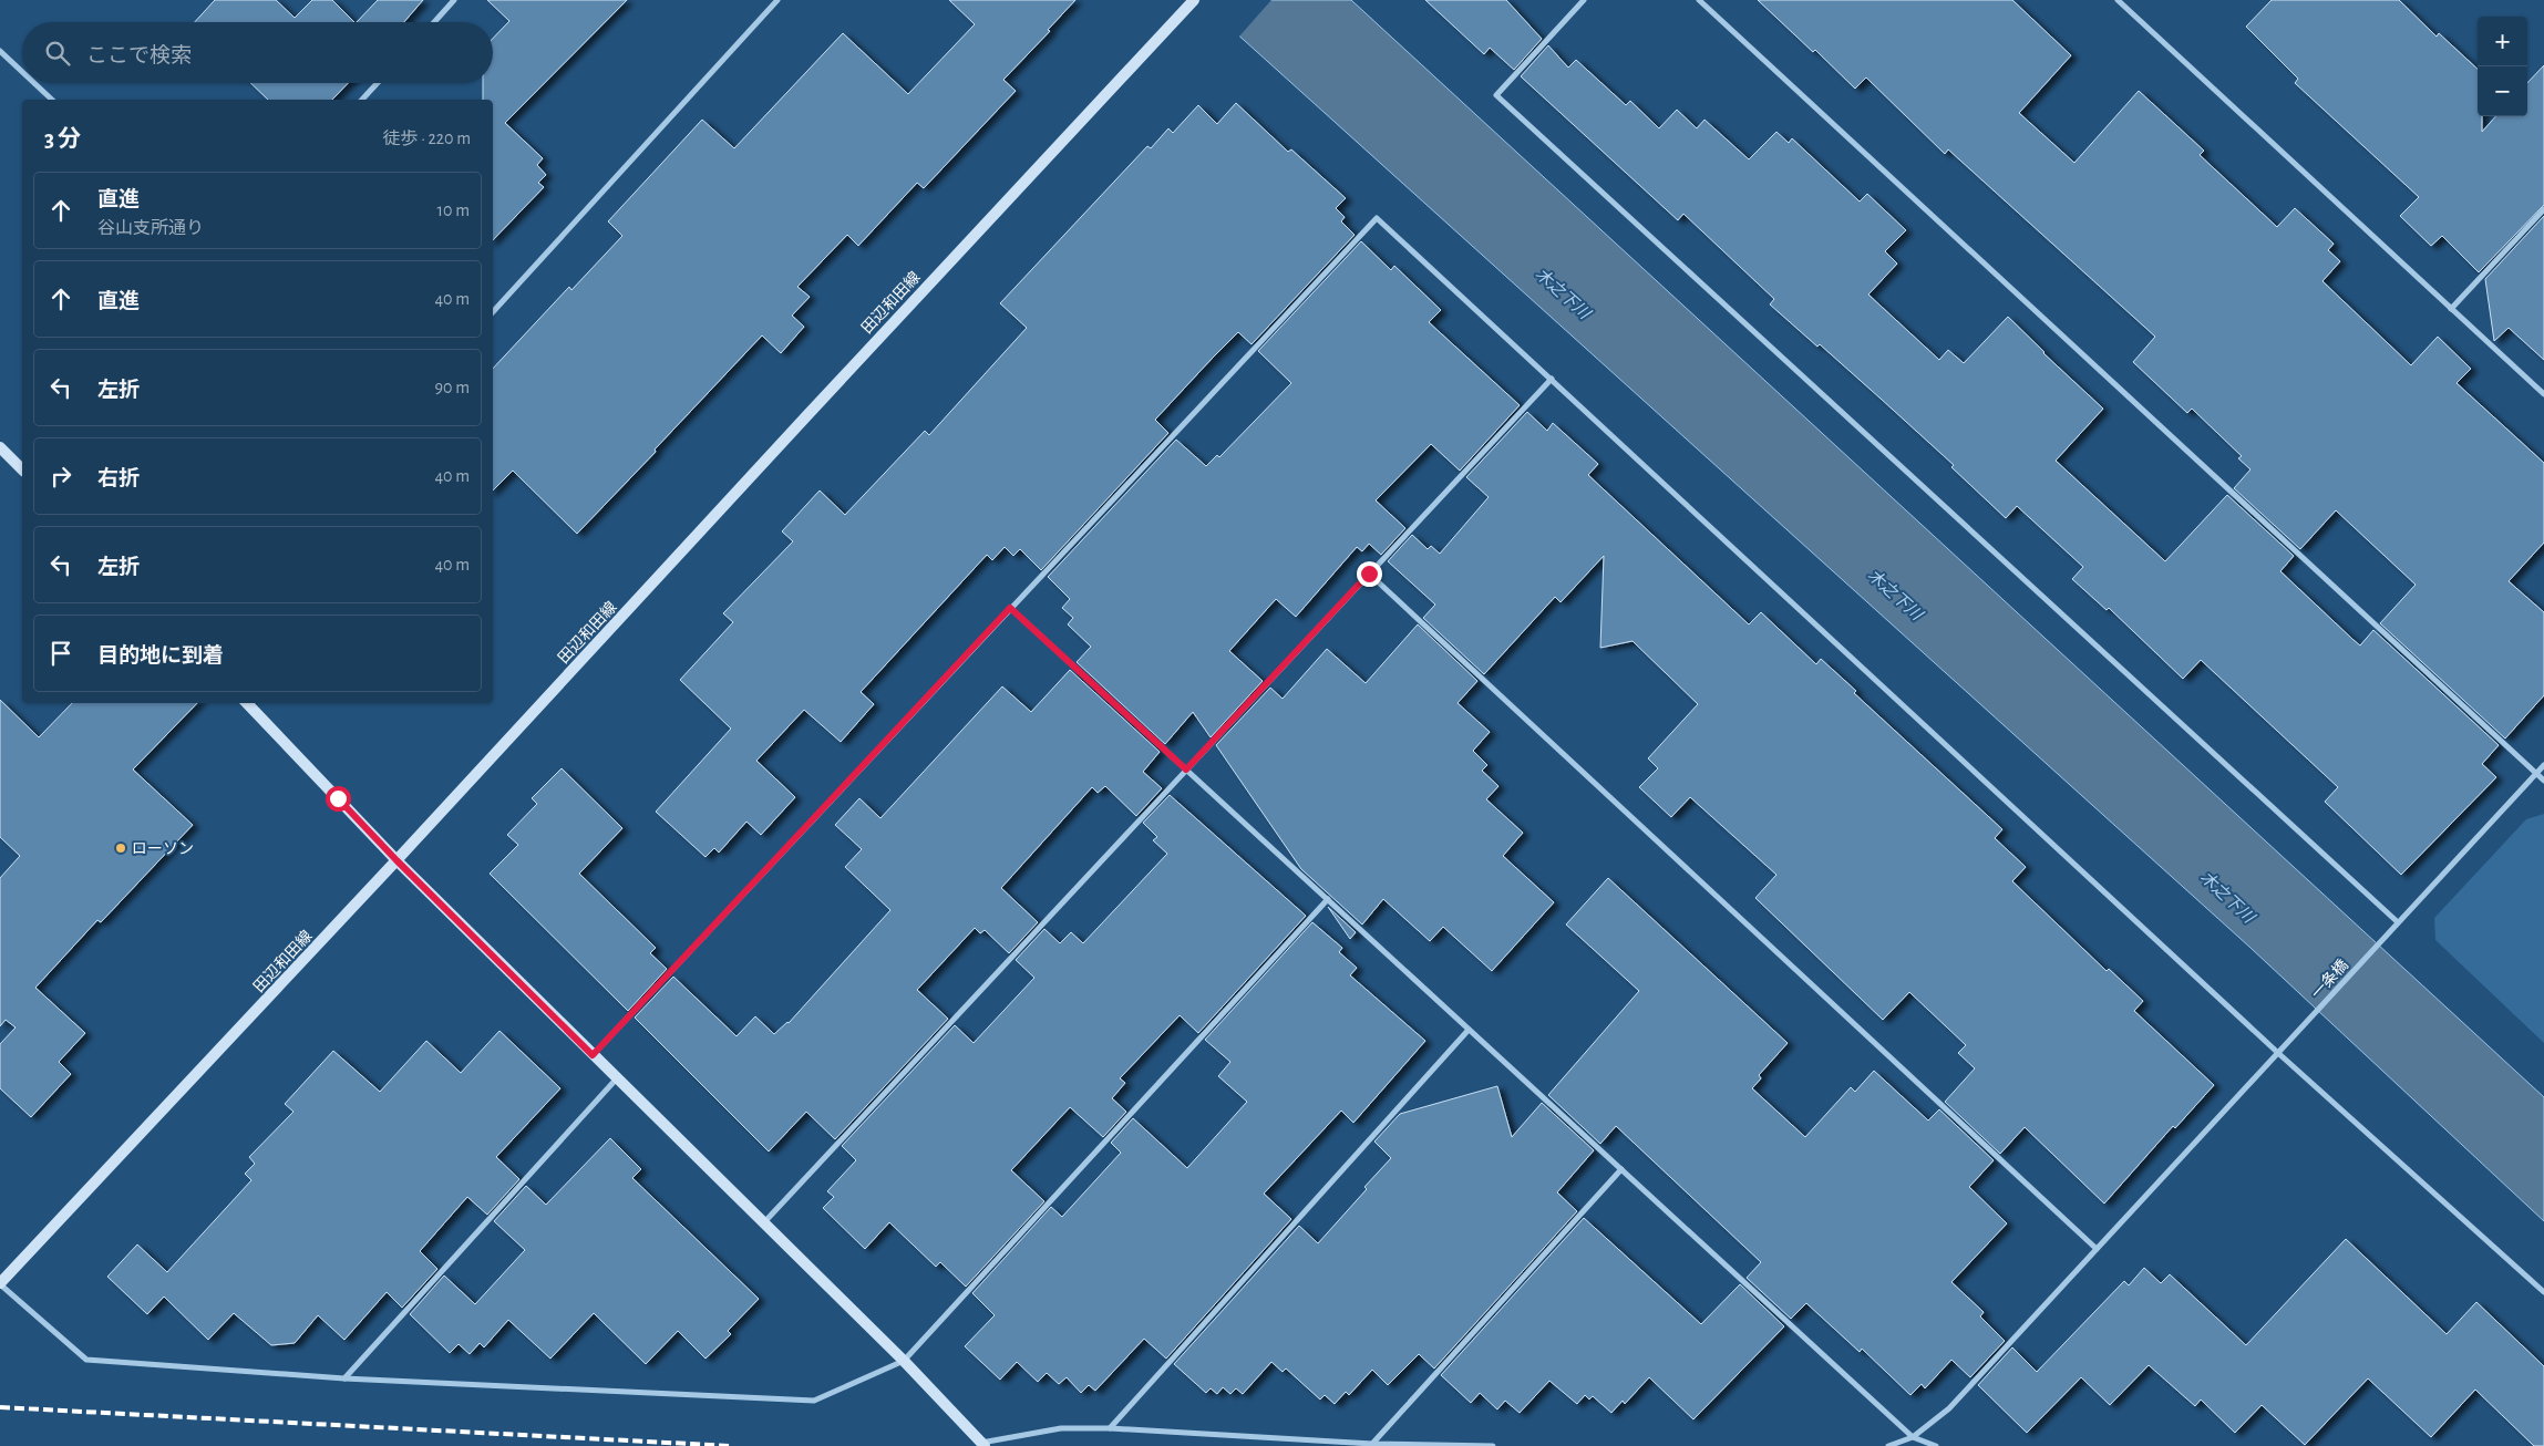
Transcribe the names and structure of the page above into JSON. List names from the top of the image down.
{
  "streets": {
    "street": ["田辺和田線", "一条橋"]
  },
  "water": ["木之下川"],
  "places": ["ローソン"],
  "page": {
    "map_buttons": ["+", "−"],
    "search": "ここで検索",
    "heading": ["3 分", "徒歩 · 220 m"],
    "list": [
      ["直進", "谷山支所通り", "10 m"],
      ["直進", "40 m"],
      ["左折", "90 m"],
      ["右折", "40 m"],
      ["左折", "40 m"],
      "目的地に到着"
    ]
  }
}
